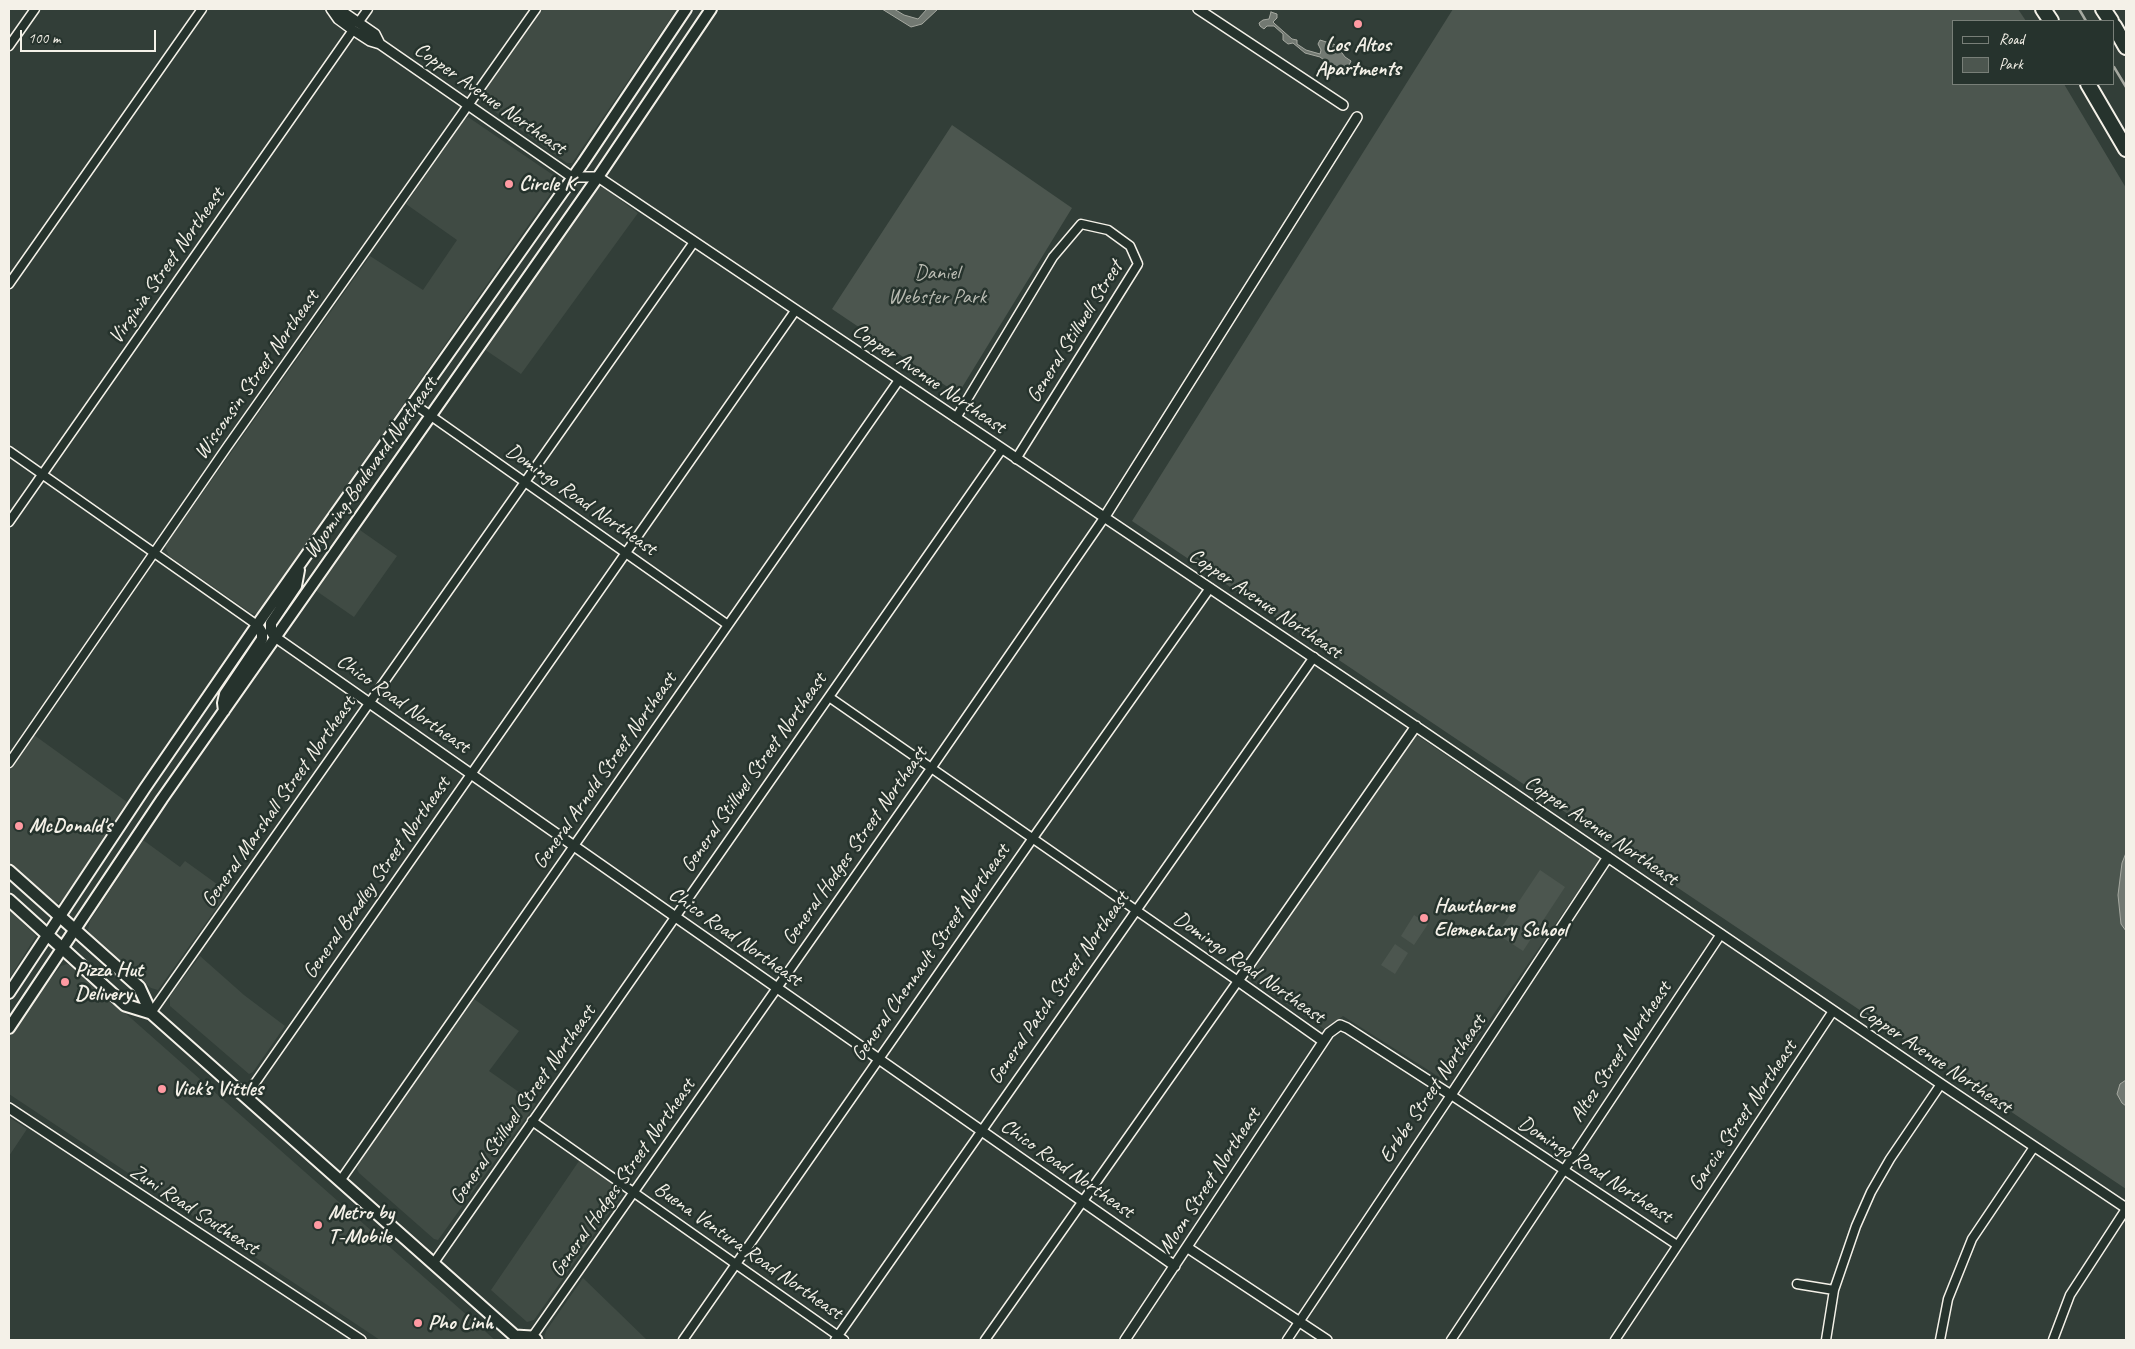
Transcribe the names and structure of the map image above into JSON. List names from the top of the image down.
{
  "streets": {
    "main road": ["Wyoming Boulevard Northeast"],
    "street": [
      "Copper Avenue Northeast",
      "Virginia Street Northeast",
      "General Stillwell Street",
      "Wisconsin Street Northeast",
      "Domingo Road Northeast",
      "Chico Road Northeast",
      "General Arnold Street Northeast",
      "General Stillwel Street Northeast",
      "General Marshall Street Northeast",
      "General Hodges Street Northeast",
      "General Bradley Street Northeast",
      "General Chennault Street Northeast",
      "General Patch Street Northeast",
      "Altez Street Northeast",
      "Erbbe Street Northeast",
      "Garcia Street Northeast",
      "Moon Street Northeast",
      "Zuni Road Southeast",
      "Buena Ventura Road Northeast"
    ]
  },
  "crossings": [
    ["Copper Avenue Northeast", "Virginia Street Northeast"],
    ["Copper Avenue Northeast", "General Stillwell Street"],
    ["Copper Avenue Northeast", "Wisconsin Street Northeast"],
    ["Copper Avenue Northeast", "Wyoming Boulevard Northeast"],
    ["Copper Avenue Northeast", "General Arnold Street Northeast"],
    ["Copper Avenue Northeast", "General Stillwel Street Northeast"],
    ["Copper Avenue Northeast", "General Marshall Street Northeast"],
    ["Copper Avenue Northeast", "General Hodges Street Northeast"],
    ["Copper Avenue Northeast", "General Bradley Street Northeast"],
    ["Copper Avenue Northeast", "General Chennault Street Northeast"],
    ["Copper Avenue Northeast", "General Patch Street Northeast"],
    ["Copper Avenue Northeast", "Altez Street Northeast"],
    ["Copper Avenue Northeast", "Erbbe Street Northeast"],
    ["Copper Avenue Northeast", "Garcia Street Northeast"],
    ["Wyoming Boulevard Northeast", "Domingo Road Northeast"],
    ["Wyoming Boulevard Northeast", "Chico Road Northeast"],
    ["Domingo Road Northeast", "General Arnold Street Northeast"],
    ["Domingo Road Northeast", "General Stillwel Street Northeast"],
    ["Domingo Road Northeast", "General Marshall Street Northeast"],
    ["Domingo Road Northeast", "General Hodges Street Northeast"],
    ["Domingo Road Northeast", "General Bradley Street Northeast"],
    ["Domingo Road Northeast", "General Chennault Street Northeast"],
    ["Domingo Road Northeast", "General Patch Street Northeast"],
    ["Domingo Road Northeast", "Altez Street Northeast"],
    ["Domingo Road Northeast", "Erbbe Street Northeast"],
    ["Domingo Road Northeast", "Garcia Street Northeast"],
    ["Domingo Road Northeast", "Moon Street Northeast"],
    ["Chico Road Northeast", "General Arnold Street Northeast"],
    ["Chico Road Northeast", "General Stillwel Street Northeast"],
    ["Chico Road Northeast", "General Marshall Street Northeast"],
    ["Chico Road Northeast", "General Hodges Street Northeast"],
    ["Chico Road Northeast", "General Bradley Street Northeast"],
    ["Chico Road Northeast", "General Chennault Street Northeast"],
    ["Chico Road Northeast", "General Patch Street Northeast"],
    ["Chico Road Northeast", "Moon Street Northeast"],
    ["General Stillwel Street Northeast", "Buena Ventura Road Northeast"],
    ["General Hodges Street Northeast", "Buena Ventura Road Northeast"],
    ["General Chennault Street Northeast", "Buena Ventura Road Northeast"],
    ["General Patch Street Northeast", "Buena Ventura Road Northeast"]
  ],
  "parks": ["Daniel Webster Park"],
  "places": [
    "Los Altos Apartments",
    "Circle K",
    "McDonald's",
    "Hawthorne Elementary School",
    "Pizza Hut Delivery",
    "Vick's Vittles",
    "Metro by T-Mobile",
    "Pho Linh"
  ],
  "legend": ["Road", "Park"],
  "scale_bar": "100 m"
}
